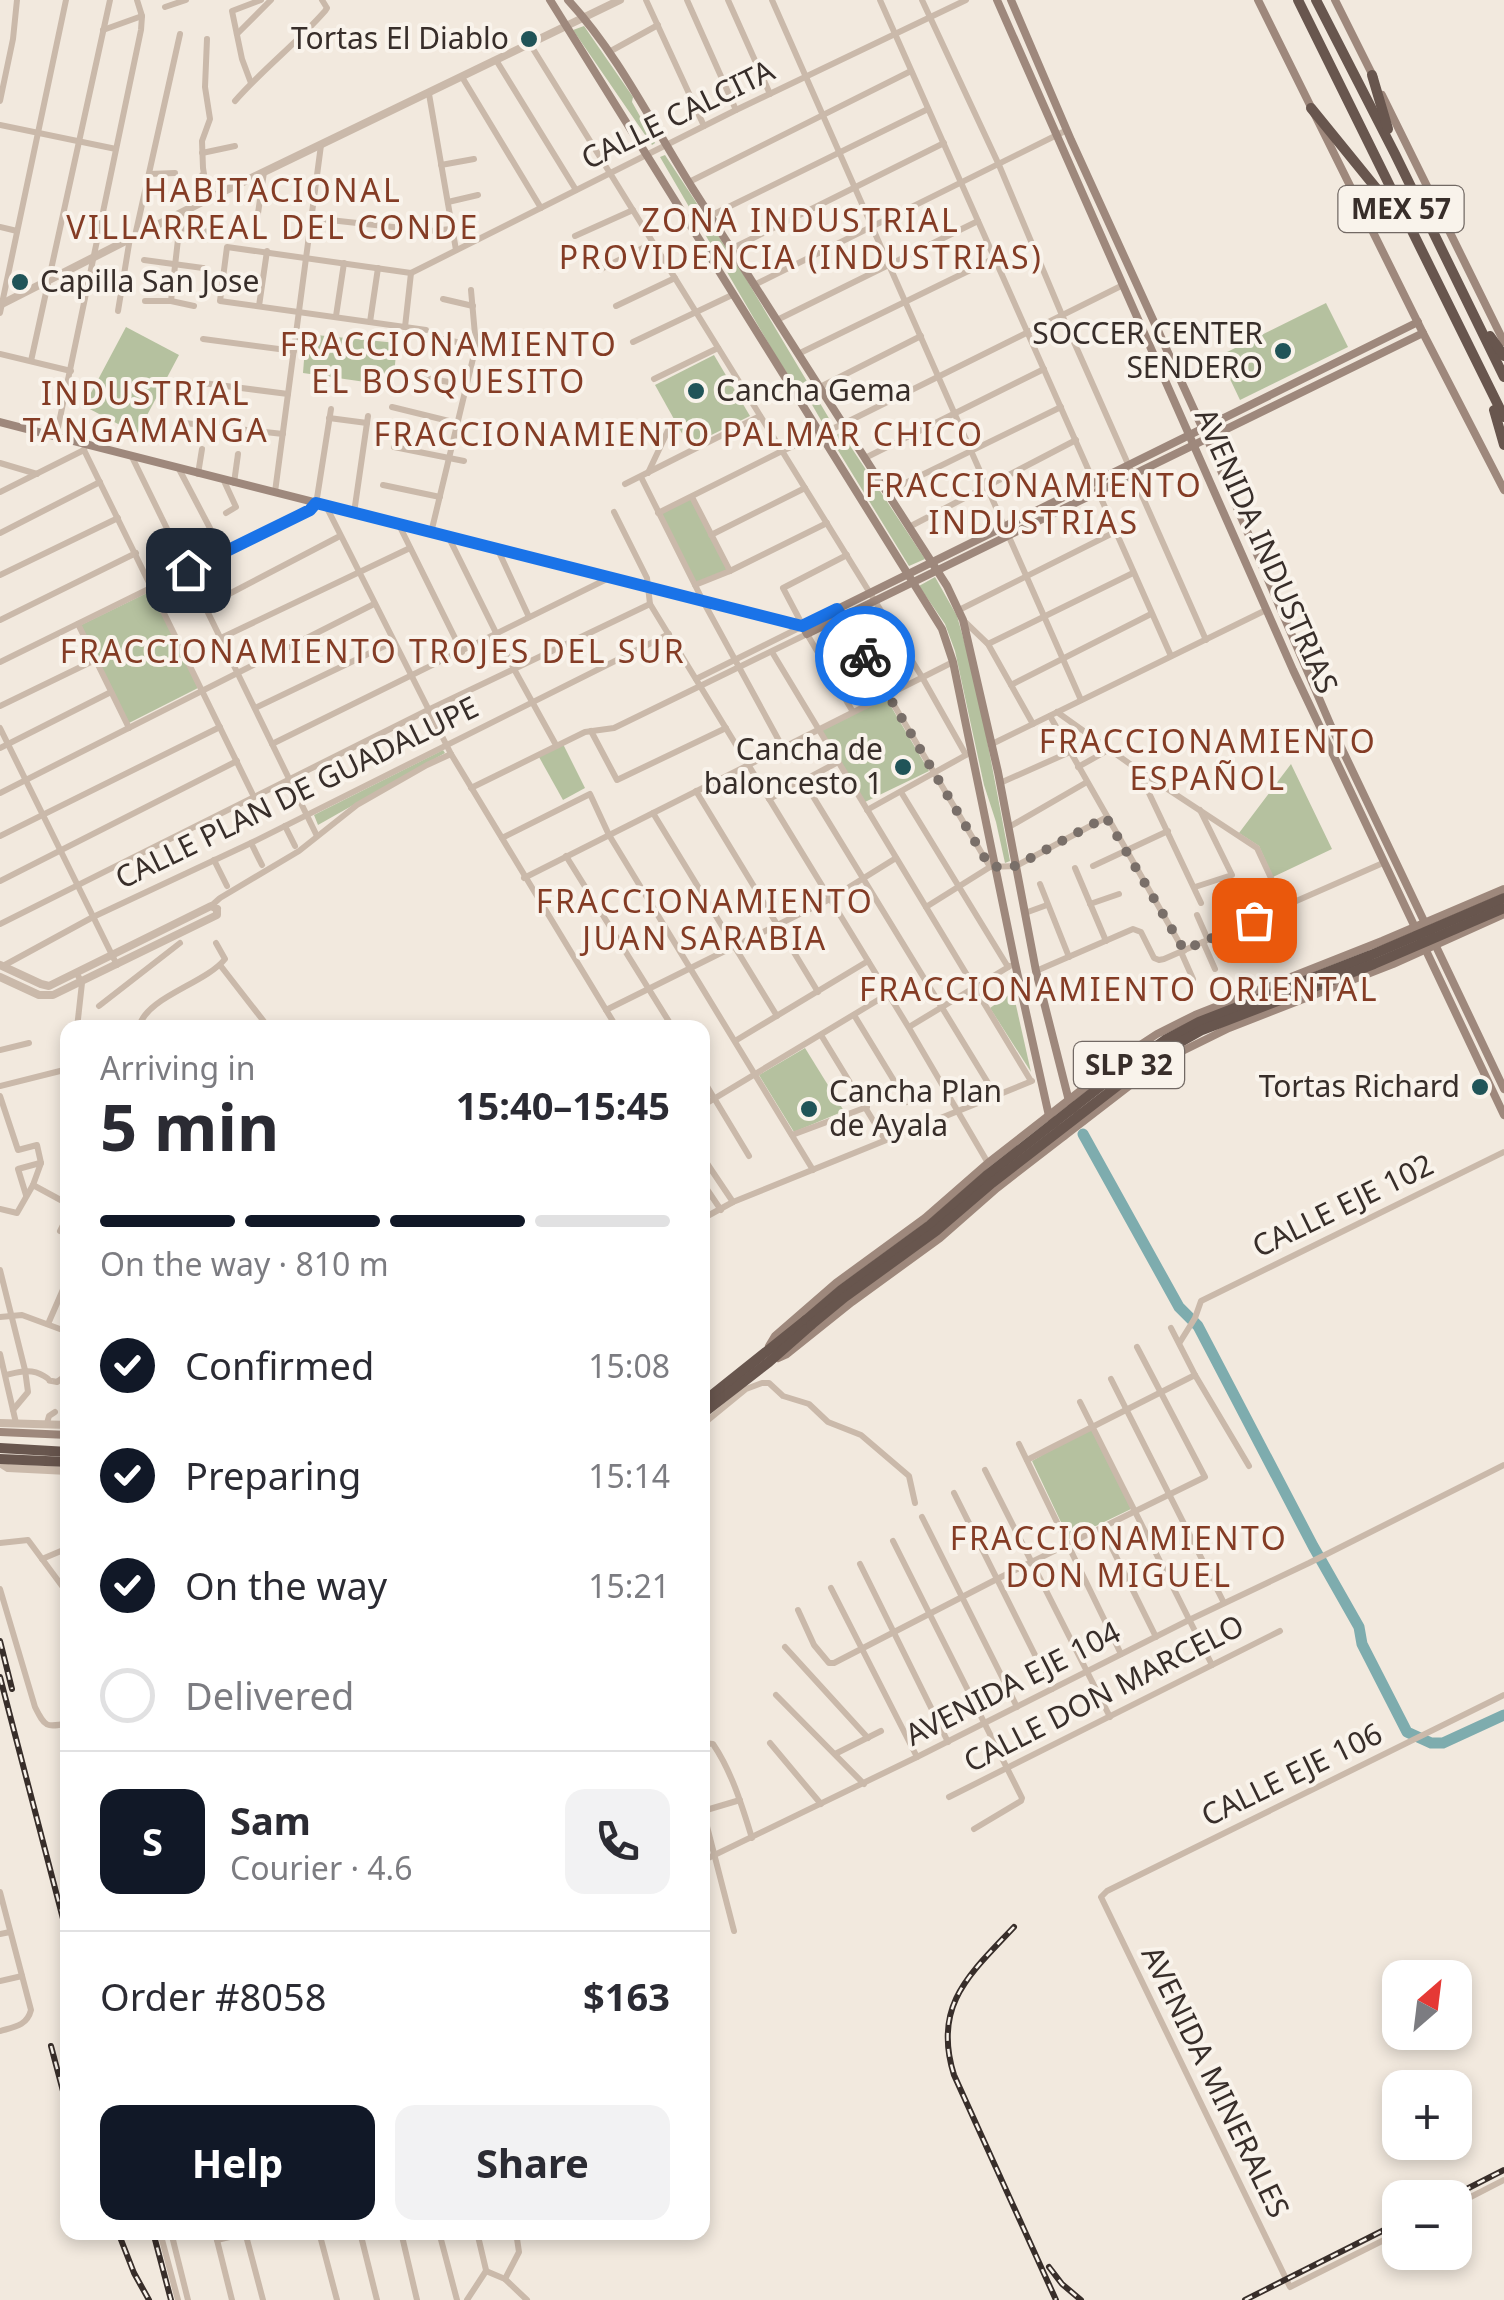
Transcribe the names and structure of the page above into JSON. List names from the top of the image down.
{
  "streets": {
    "highway": ["MEX 57", "SLP 32"],
    "main road": ["AVENIDA INDUSTRIAS"],
    "street": [
      "CALLE CALCITA",
      "CALLE PLAN DE GUADALUPE",
      "CALLE EJE 102",
      "AVENIDA EJE 104",
      "CALLE DON MARCELO",
      "CALLE EJE 106",
      "AVENIDA MINERALES"
    ]
  },
  "crossings": [
    ["AVENIDA INDUSTRIAS", "SLP 32"],
    ["CALLE EJE 106", "AVENIDA MINERALES"]
  ],
  "districts": [
    "HABITACIONAL VILLARREAL DEL CONDE",
    "ZONA INDUSTRIAL PROVIDENCIA (INDUSTRIAS)",
    "FRACCIONAMIENTO EL BOSQUESITO",
    "INDUSTRIAL TANGAMANGA",
    "FRACCIONAMIENTO PALMAR CHICO",
    "FRACCIONAMIENTO INDUSTRIAS",
    "FRACCIONAMIENTO TROJES DEL SUR",
    "FRACCIONAMIENTO ESPAÑOL",
    "FRACCIONAMIENTO JUAN SARABIA",
    "FRACCIONAMIENTO ORIENTAL",
    "FRACCIONAMIENTO DON MIGUEL"
  ],
  "places": [
    "Tortas El Diablo",
    "Capilla San Jose",
    "SOCCER CENTER SENDERO",
    "Cancha Gema",
    "Cancha de baloncesto 1",
    "Tortas Richard",
    "Cancha Plan de Ayala"
  ],
  "north": "top right",
  "page": {
    "heading": ["5 min", "Arriving in", "15:40–15:45"],
    "panel": [
      "Sam",
      "Courier · 4.6",
      "Order #8058",
      "$163"
    ],
    "bar": "On the way · 810 m",
    "list": [
      ["Confirmed", "15:08"],
      ["Preparing", "15:14"],
      ["On the way", "15:21"],
      "Delivered"
    ],
    "round": "S",
    "map_buttons": ["+", "−"],
    "buttons": ["Help", "Share"]
  }
}
